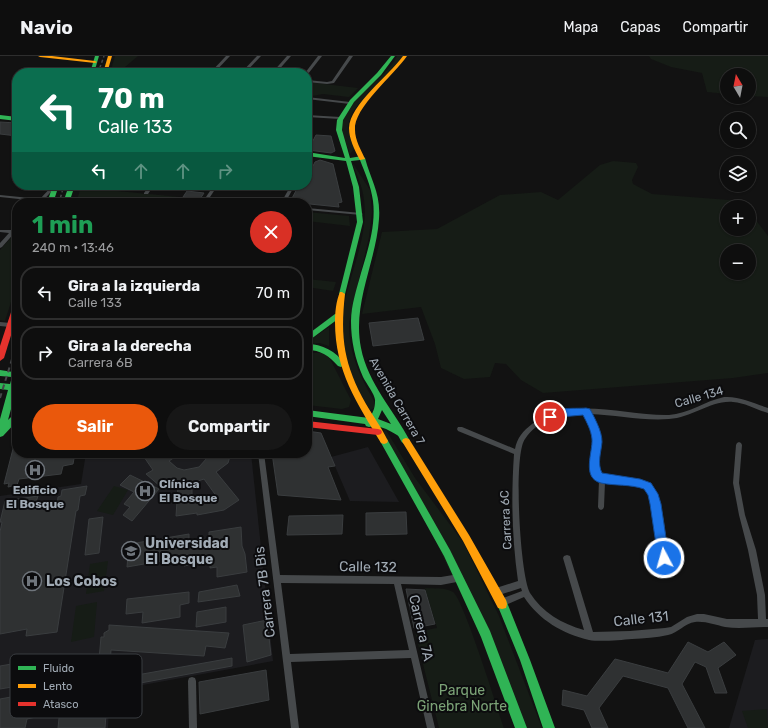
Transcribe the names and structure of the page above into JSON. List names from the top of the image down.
{
  "streets": {
    "main road": ["Avenida Carrera 7"],
    "street": [
      "Calle 134",
      "Carrera 6C",
      "Calle 132",
      "Carrera 7B Bis",
      "Calle 131",
      "Carrera 7A"
    ]
  },
  "crossings": [
    ["Calle 134", "Carrera 6C"],
    ["Carrera 6C", "Calle 131"],
    ["Calle 132", "Carrera 7B Bis"],
    ["Calle 132", "Carrera 7A"]
  ],
  "parks": ["Parque Ginebra Norte"],
  "places": {
    "hospital": ["Edificio El Bosque", "Clínica El Bosque", "Los Cobos"],
    "school or university": ["Universidad El Bosque"]
  },
  "legend": ["Fluido", "Lento", "Atasco"],
  "north": "top",
  "page": {
    "header": "Navio",
    "nav": ["Mapa", "Capas", "Compartir"],
    "map_buttons": ["+", "−"],
    "turn": ["70 m", "Calle 133"],
    "heading": ["1 min", "240 m · 13:46"],
    "list": [
      {
        "name": "Gira a la izquierda",
        "note": "Calle 133",
        "value": "70 m"
      },
      {
        "name": "Gira a la derecha",
        "note": "Carrera 6B",
        "value": "50 m"
      }
    ],
    "buttons": ["Salir", "Compartir"]
  }
}
